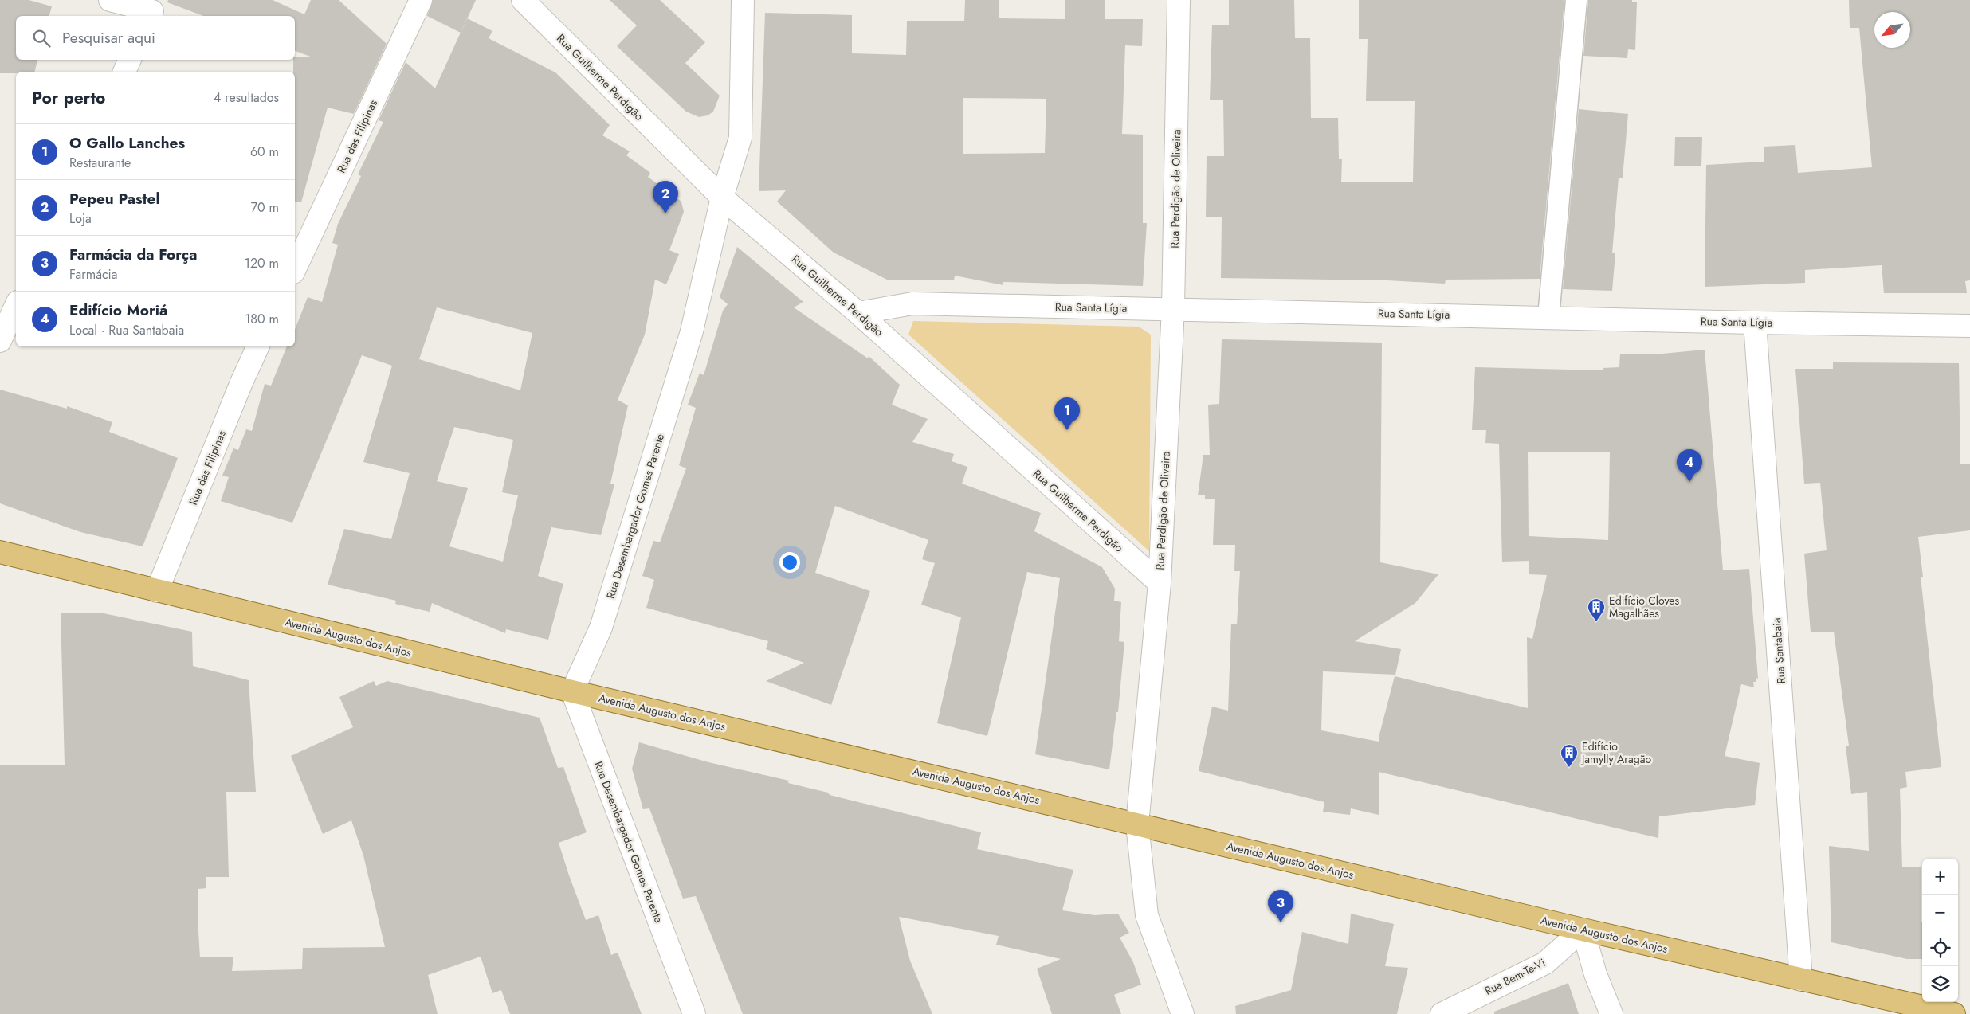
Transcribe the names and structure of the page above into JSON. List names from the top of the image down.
{
  "streets": {
    "main road": ["Avenida Augusto dos Anjos"],
    "street": [
      "Rua Guilherme Perdigão",
      "Rua das Filipinas",
      "Rua Perdigão de Oliveira",
      "Rua Santa Lígia",
      "Rua Desembargador Gomes Parente",
      "Rua Santabaia",
      "Rua Bem-Te-Vi"
    ]
  },
  "crossings": [
    ["Rua Guilherme Perdigão", "Rua Perdigão de Oliveira"],
    ["Rua Guilherme Perdigão", "Rua Santa Lígia"],
    ["Rua Guilherme Perdigão", "Rua Desembargador Gomes Parente"],
    ["Rua das Filipinas", "Avenida Augusto dos Anjos"],
    ["Rua Perdigão de Oliveira", "Rua Santa Lígia"],
    ["Rua Perdigão de Oliveira", "Avenida Augusto dos Anjos"],
    ["Rua Santa Lígia", "Rua Santabaia"],
    ["Rua Desembargador Gomes Parente", "Avenida Augusto dos Anjos"],
    ["Avenida Augusto dos Anjos", "Rua Santabaia"],
    ["Avenida Augusto dos Anjos", "Rua Bem-Te-Vi"]
  ],
  "places": {
    "building": ["Edifício Cloves Magalhães", "Edifício Jamylly Aragão"]
  },
  "north": "bottom left",
  "page": {
    "search": "Pesquisar aqui",
    "heading": ["Por perto", "4 resultados"],
    "list": [
      {
        "mark": "1",
        "name": "O Gallo Lanches",
        "note": "Restaurante",
        "value": "60 m"
      },
      {
        "mark": "2",
        "name": "Pepeu Pastel",
        "note": "Loja",
        "value": "70 m"
      },
      {
        "mark": "3",
        "name": "Farmácia da Força",
        "note": "Farmácia",
        "value": "120 m"
      },
      {
        "mark": "4",
        "name": "Edifício Moriá",
        "note": "Local · Rua Santabaia",
        "value": "180 m"
      }
    ],
    "pins": [
      "2",
      "1",
      "4",
      "3"
    ],
    "map_buttons": ["+", "−"]
  }
}
